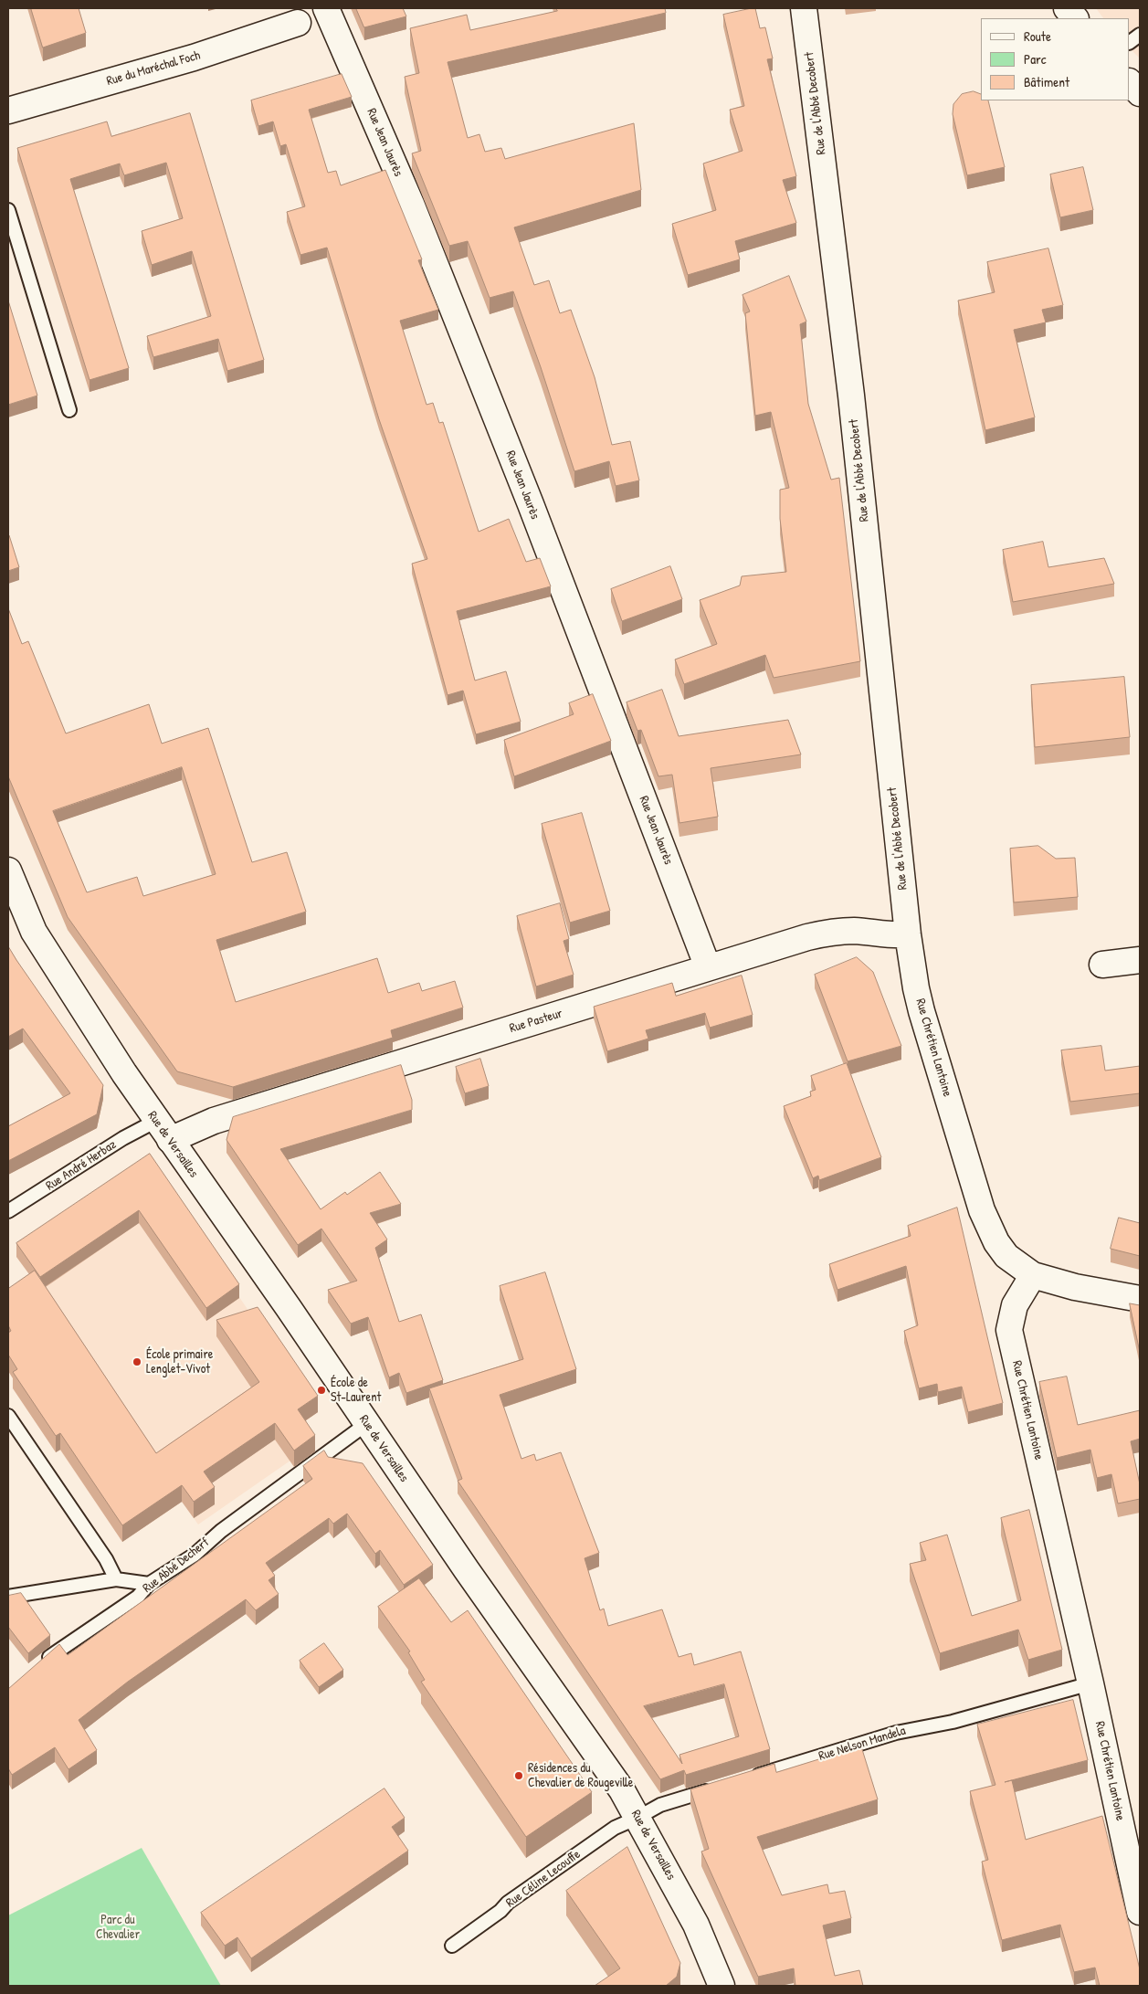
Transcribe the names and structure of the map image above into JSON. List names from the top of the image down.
{
  "streets": {
    "street": [
      "Rue du Maréchal Foch",
      "Rue de l'Abbé Decobert",
      "Rue Jean Jaurès",
      "Rue Pasteur",
      "Rue Chrétien Lantoine",
      "Rue de Versailles"
    ],
    "lane": [
      "Rue André Herbaz",
      "Rue Abbé Decherf",
      "Rue Nelson Mandela",
      "Rue Céline Lecouffe"
    ]
  },
  "crossings": [
    ["Rue de l'Abbé Decobert", "Rue Pasteur"],
    ["Rue de l'Abbé Decobert", "Rue Chrétien Lantoine"],
    ["Rue Jean Jaurès", "Rue Pasteur"],
    ["Rue Pasteur", "Rue Chrétien Lantoine"],
    ["Rue Pasteur", "Rue de Versailles"],
    ["Rue Pasteur", "Rue André Herbaz"],
    ["Rue Chrétien Lantoine", "Rue Nelson Mandela"],
    ["Rue de Versailles", "Rue André Herbaz"],
    ["Rue de Versailles", "Rue Abbé Decherf"],
    ["Rue de Versailles", "Rue Céline Lecouffe"]
  ],
  "parks": ["Parc du Chevalier"],
  "places": ["École primaire Lenglet-Vivot", "École de St-Laurent", "Résidences du Chevalier de Rougeville"],
  "legend": ["Route", "Parc", "Bâtiment"]
}
